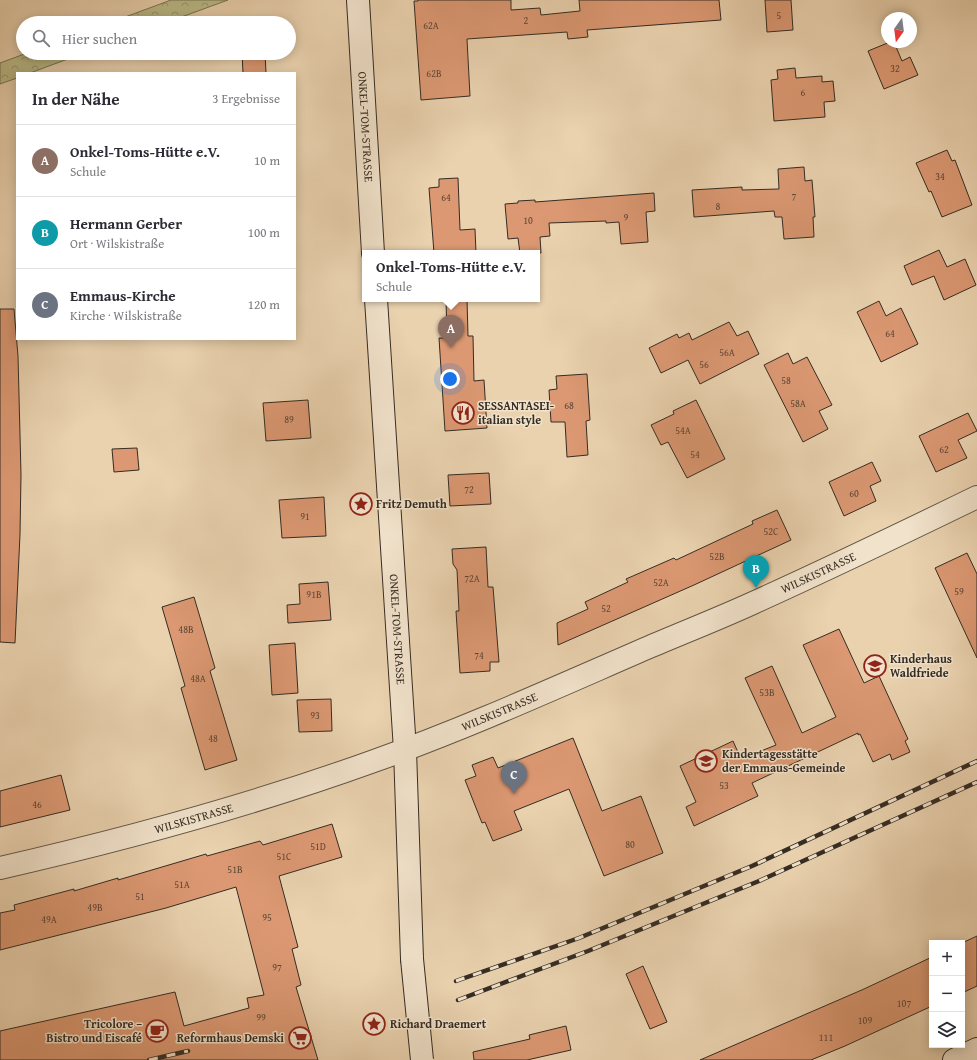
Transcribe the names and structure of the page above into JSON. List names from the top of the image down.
{
  "streets": {
    "main road": ["ONKEL-TOM-STRASSE", "WILSKISTRASSE"]
  },
  "crossings": [
    ["ONKEL-TOM-STRASSE", "WILSKISTRASSE"]
  ],
  "places": {
    "restaurant": ["SESSANTASEI- italian style"],
    "place": ["Fritz Demuth", "Richard Draemert"],
    "school or university": ["Kinderhaus Waldfriede", "Kindertagesstätte der Emmaus-Gemeinde"],
    "cafe": ["Tricolore – Bistro und Eiscafé"],
    "supermarket": ["Reformhaus Demski"]
  },
  "house_numbers": [
    "5",
    "2",
    "62A",
    "32",
    "62B",
    "6",
    "34",
    "7",
    "64",
    "8",
    "9",
    "10",
    "64",
    "56A",
    "56",
    "58",
    "58A",
    "68",
    "89",
    "54A",
    "62",
    "54",
    "72",
    "60",
    "91",
    "52C",
    "52B",
    "72A",
    "52A",
    "59",
    "91B",
    "52",
    "48B",
    "74",
    "48A",
    "53B",
    "93",
    "48",
    "53",
    "46",
    "80",
    "51D",
    "51C",
    "51B",
    "51A",
    "51",
    "49B",
    "95",
    "49A",
    "97",
    "107",
    "99",
    "109",
    "111"
  ],
  "north": "bottom",
  "page": {
    "search": "Hier suchen",
    "heading": ["In der Nähe", "3 Ergebnisse"],
    "list": [
      {
        "mark": "A",
        "name": "Onkel-Toms-Hütte e.V.",
        "note": "Schule",
        "value": "10 m"
      },
      {
        "mark": "B",
        "name": "Hermann Gerber",
        "note": "Ort · Wilskistraße",
        "value": "100 m"
      },
      {
        "mark": "C",
        "name": "Emmaus-Kirche",
        "note": "Kirche · Wilskistraße",
        "value": "120 m"
      }
    ],
    "popup": ["Onkel-Toms-Hütte e.V.", "Schule"],
    "pins": ["A", "B", "C"],
    "map_buttons": ["+", "−"]
  }
}
